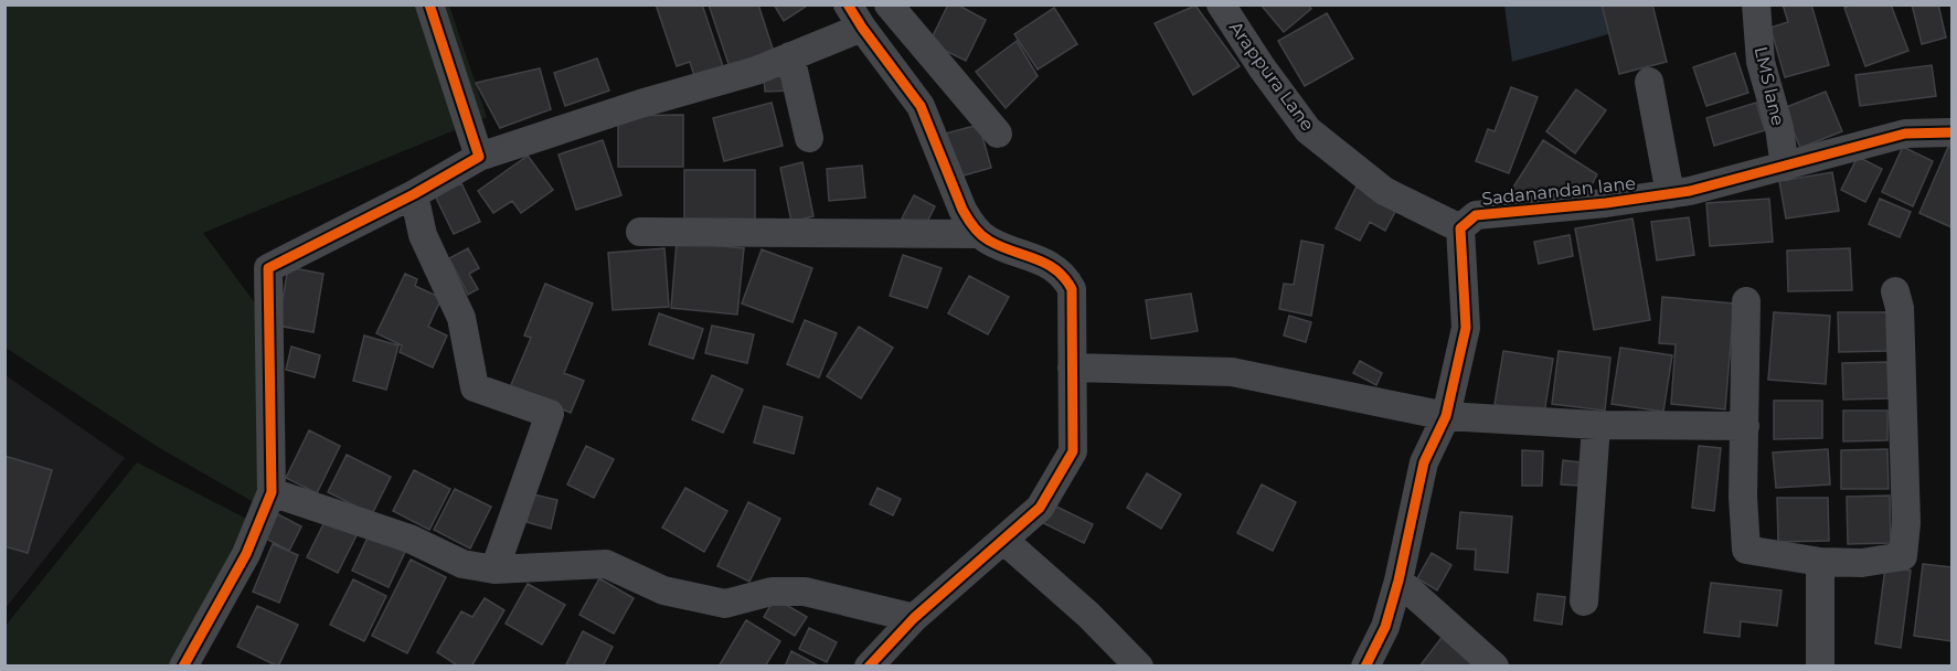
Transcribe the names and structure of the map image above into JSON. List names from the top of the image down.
{
  "streets": {
    "street": ["Arappura Lane", "LMS lane", "Sadanandan lane"]
  },
  "crossings": [
    ["Arappura Lane", "Sadanandan lane"],
    ["LMS lane", "Sadanandan lane"]
  ]
}
